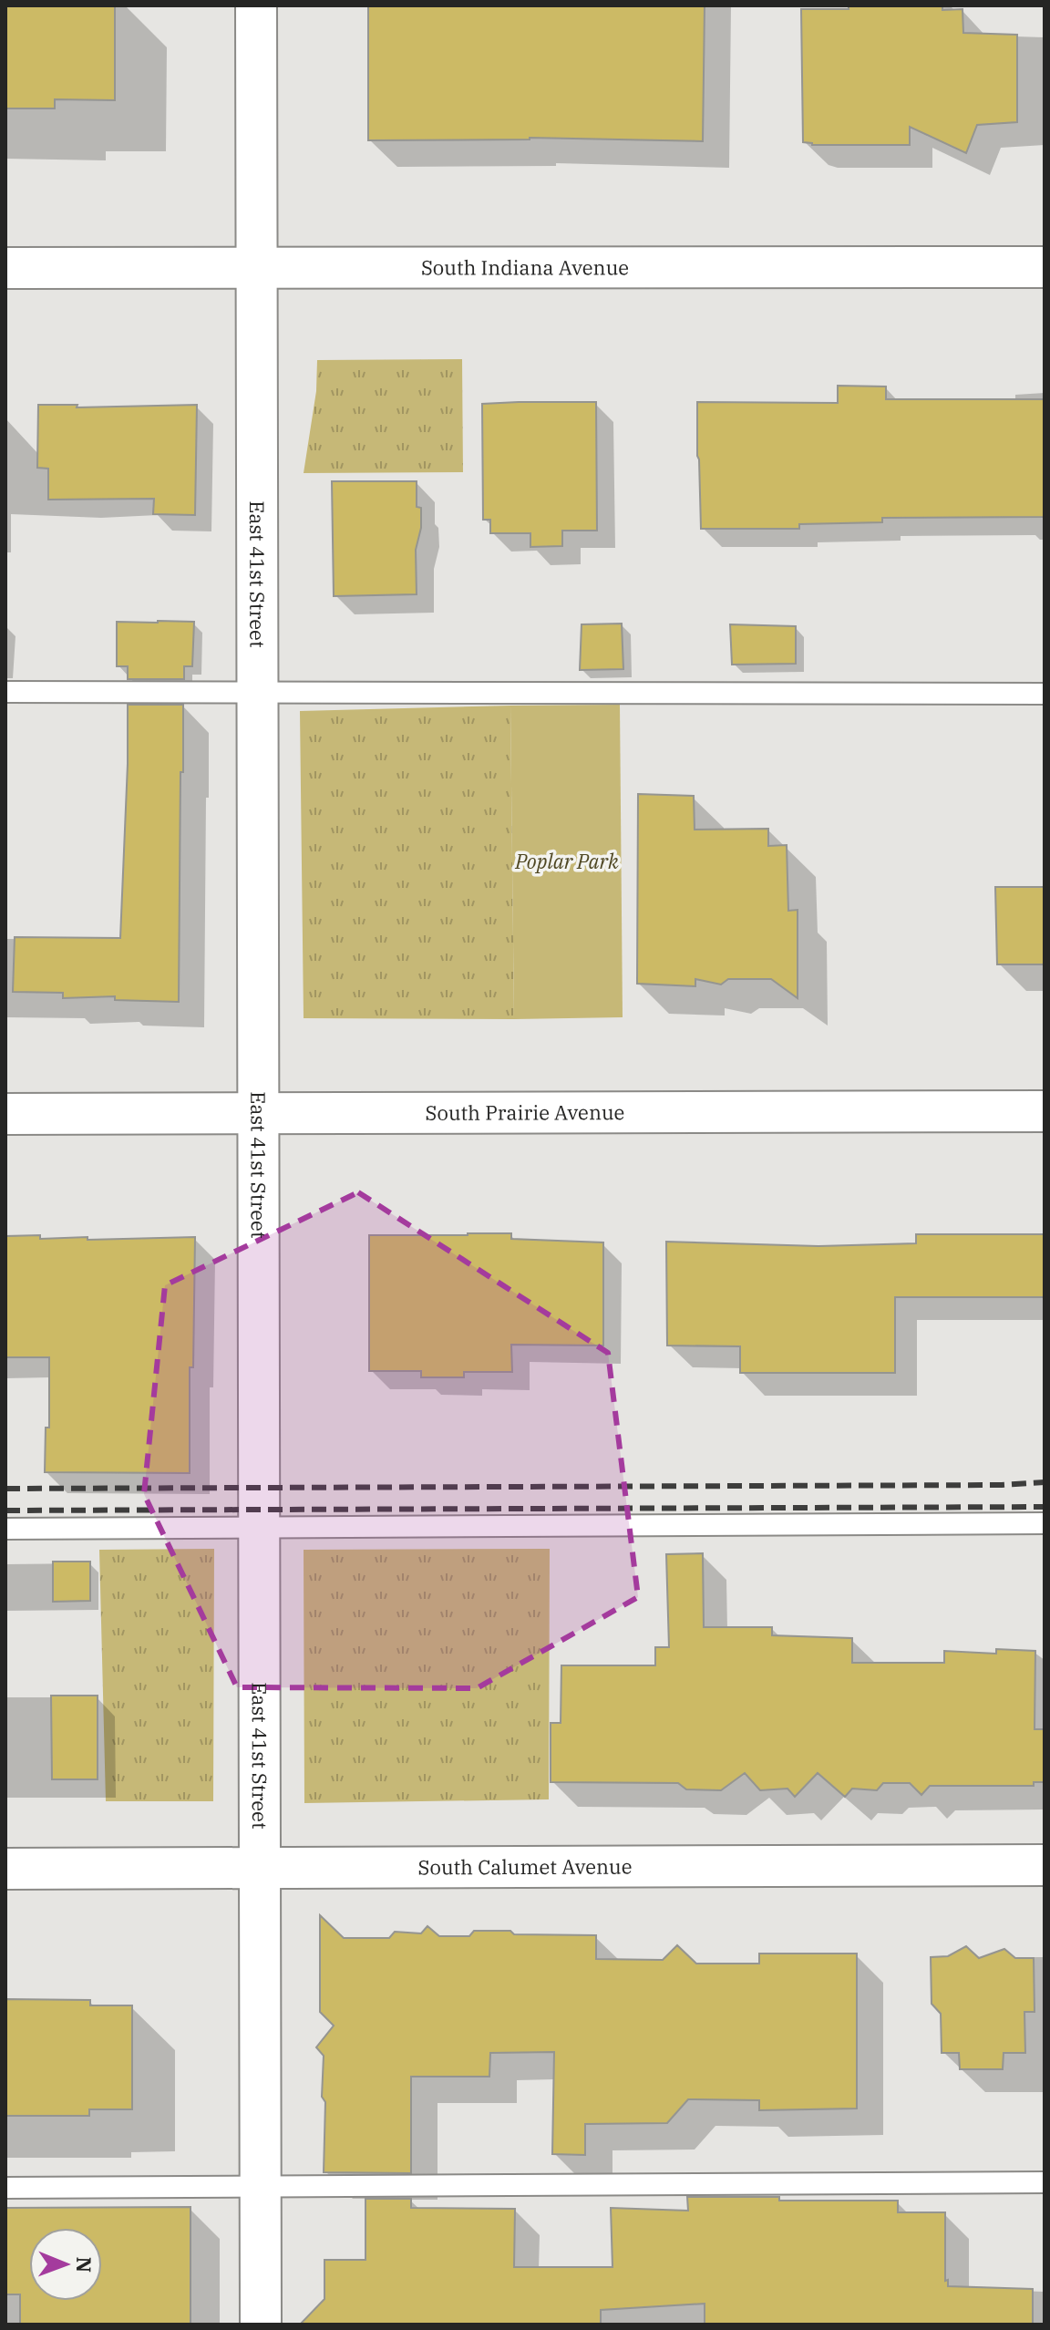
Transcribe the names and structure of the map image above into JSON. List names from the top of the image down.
{
  "streets": {
    "street": [
      "South Indiana Avenue",
      "East 41st Street",
      "South Prairie Avenue",
      "South Calumet Avenue"
    ]
  },
  "crossings": [
    ["South Indiana Avenue", "East 41st Street"],
    ["East 41st Street", "South Prairie Avenue"],
    ["East 41st Street", "South Calumet Avenue"]
  ],
  "parks": ["Poplar Park"],
  "north": "right"
}
